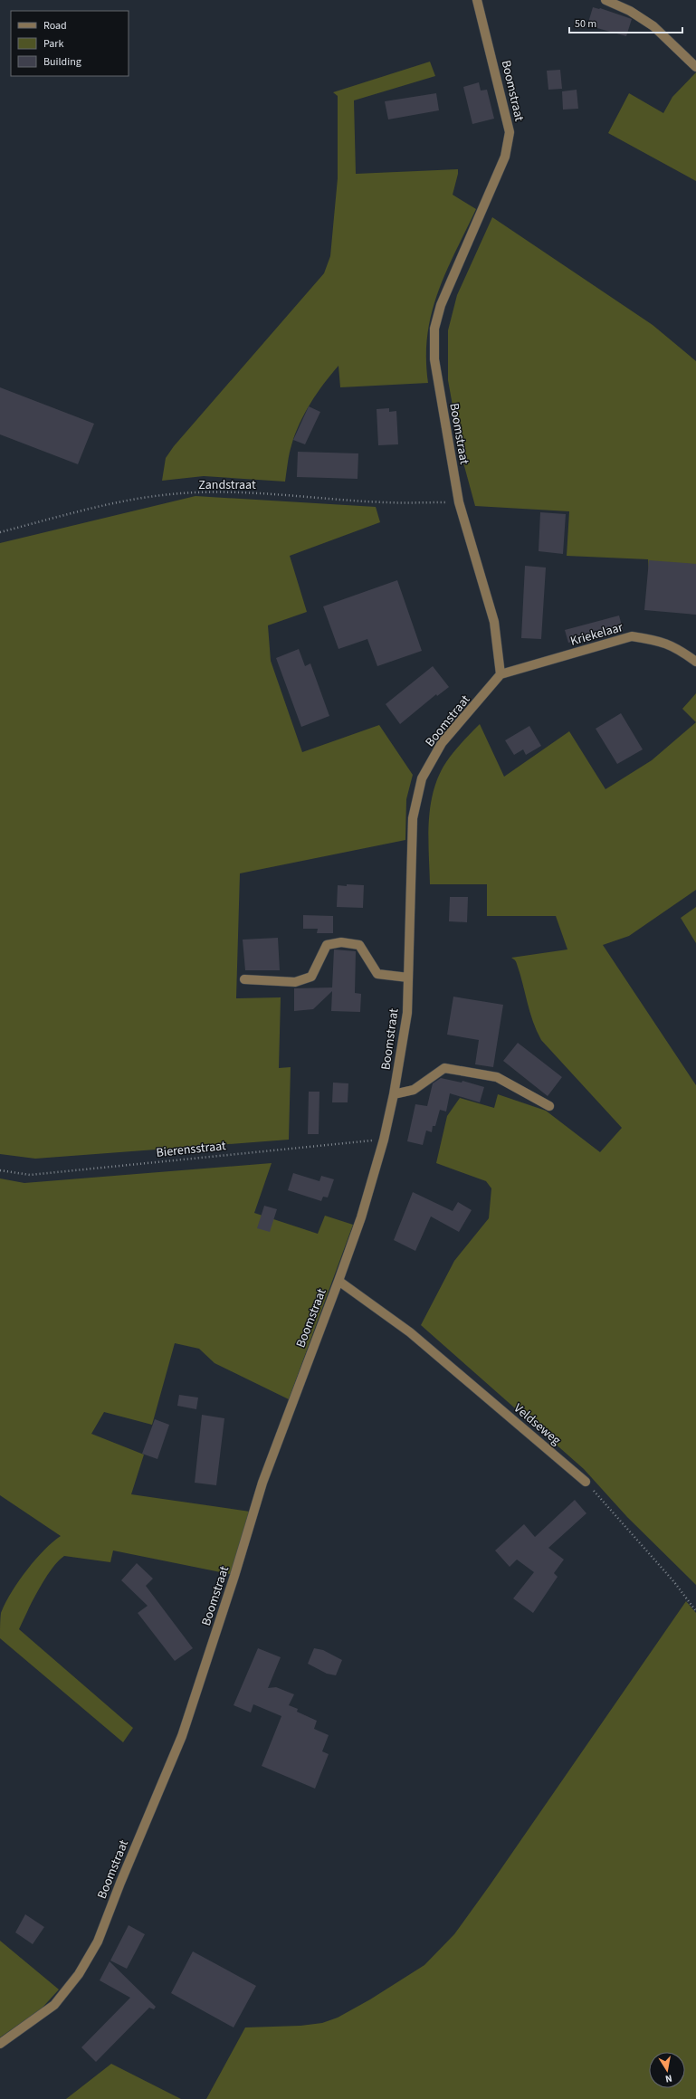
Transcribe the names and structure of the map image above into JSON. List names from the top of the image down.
{
  "streets": {
    "street": ["Boomstraat", "Kriekelaar", "Veldseweg"],
    "path": ["Zandstraat", "Bierensstraat"]
  },
  "crossings": [
    ["Boomstraat", "Zandstraat"],
    ["Boomstraat", "Kriekelaar"],
    ["Boomstraat", "Bierensstraat"],
    ["Boomstraat", "Veldseweg"]
  ],
  "legend": ["Road", "Park", "Building"],
  "scale_bar": "50 m",
  "north": "bottom"
}
